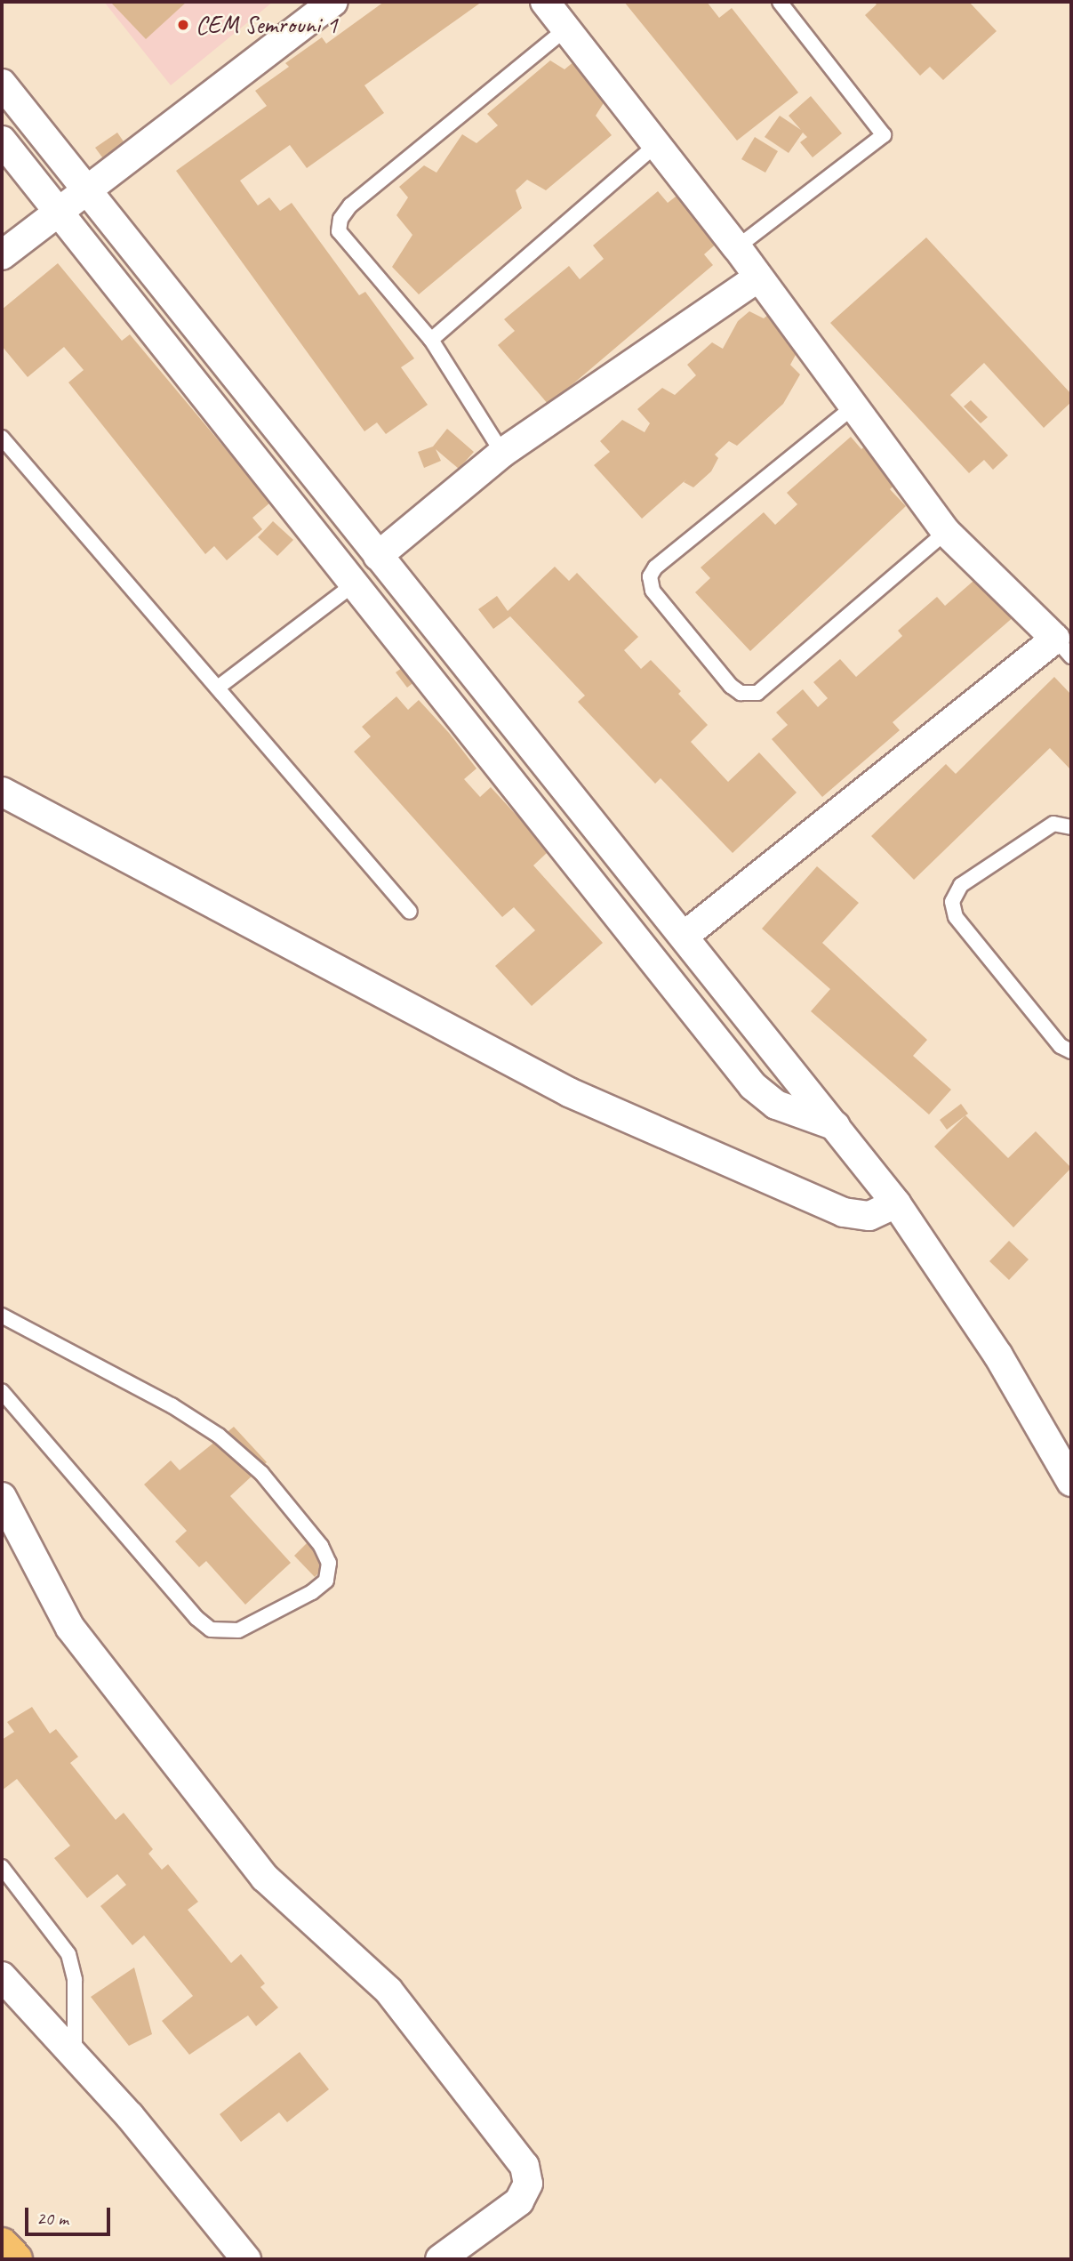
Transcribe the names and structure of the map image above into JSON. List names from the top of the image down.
{
  "places": ["CEM Semrouni 1"],
  "scale_bar": "20 m"
}
